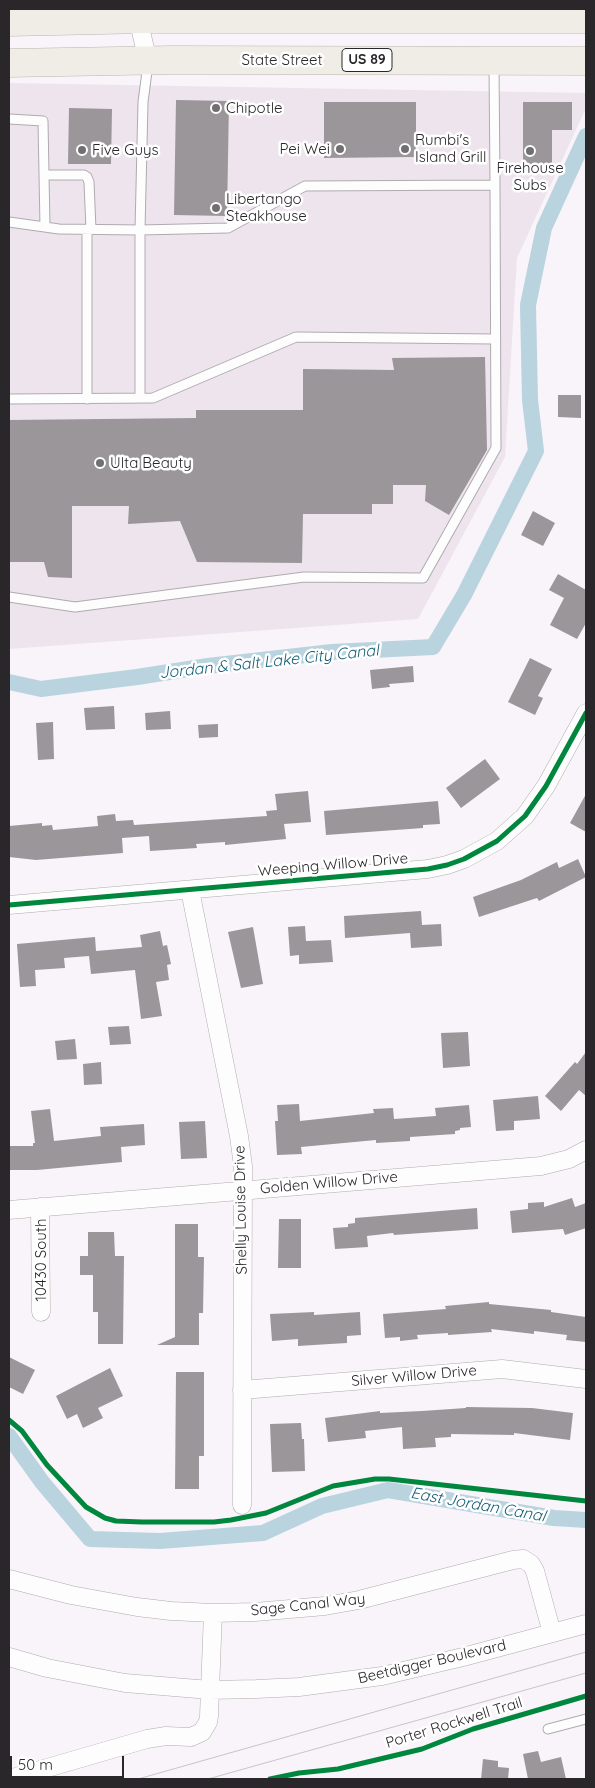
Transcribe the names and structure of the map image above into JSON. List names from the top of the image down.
{
  "streets": {
    "main road": ["State Street", "US 89"],
    "street": [
      "Weeping Willow Drive",
      "Golden Willow Drive",
      "Shelly Louise Drive",
      "10430 South",
      "Silver Willow Drive",
      "Sage Canal Way",
      "Beetdigger Boulevard"
    ],
    "cycle path": ["Porter Rockwell Trail"]
  },
  "crossings": [
    ["Weeping Willow Drive", "Shelly Louise Drive"],
    ["Golden Willow Drive", "Shelly Louise Drive"],
    ["Golden Willow Drive", "10430 South"],
    ["Shelly Louise Drive", "Silver Willow Drive"],
    ["Sage Canal Way", "Beetdigger Boulevard"]
  ],
  "water": ["Jordan & Salt Lake City Canal", "East Jordan Canal"],
  "places": [
    "Chipotle",
    "Pei Wei",
    "Rumbi's Island Grill",
    "Five Guys",
    "Firehouse Subs",
    "Libertango Steakhouse",
    "Ulta Beauty"
  ],
  "scale_bar": "50 m"
}
